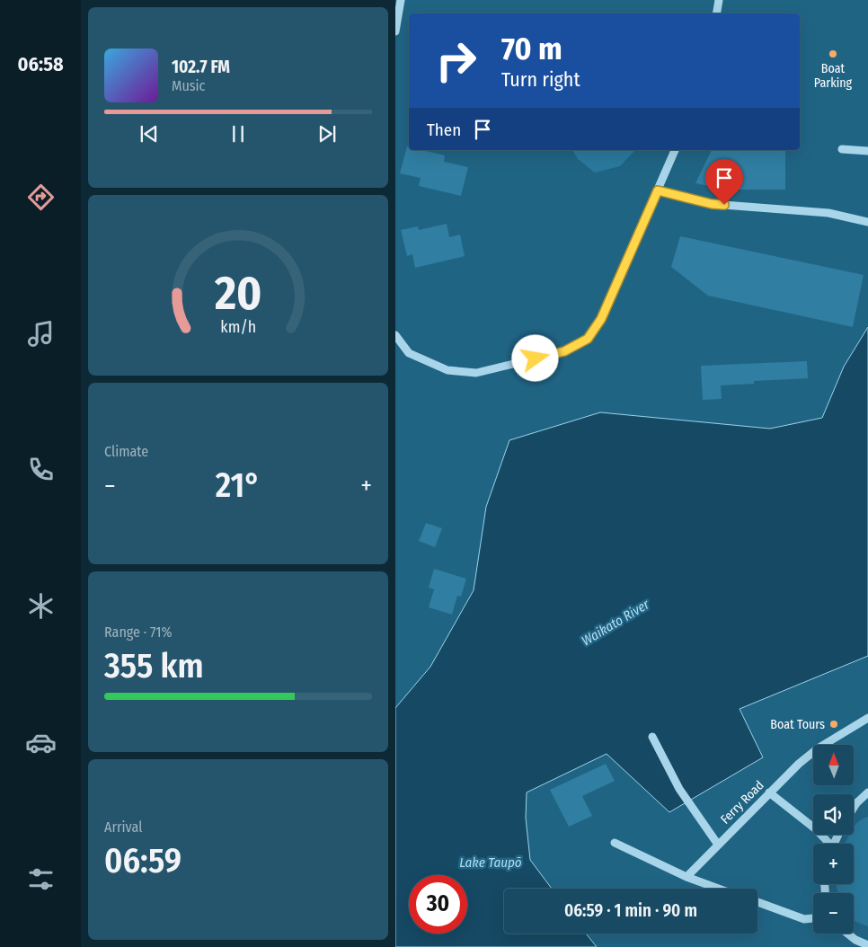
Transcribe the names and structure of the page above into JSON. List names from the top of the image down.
{
  "streets": {
    "street": ["Ferry Road"]
  },
  "water": ["Waikato River", "Lake Taupō"],
  "places": ["Boat Parking", "Boat Tours"],
  "north": "top",
  "page": {
    "tabs": "06:58",
    "turn": ["70 m", "Turn right"],
    "song": ["102.7 FM", "Music"],
    "then": "Then",
    "tile": [
      "Climate",
      ["Range · 71%", "355 km"],
      ["Arrival", "06:59"]
    ],
    "heat": ["−", "21°", "+"],
    "map_buttons": ["+", "−"],
    "limit": "30",
    "trip": "06:59 · 1 min · 90 m",
    "gauge": ["20", "km/h"]
  }
}
